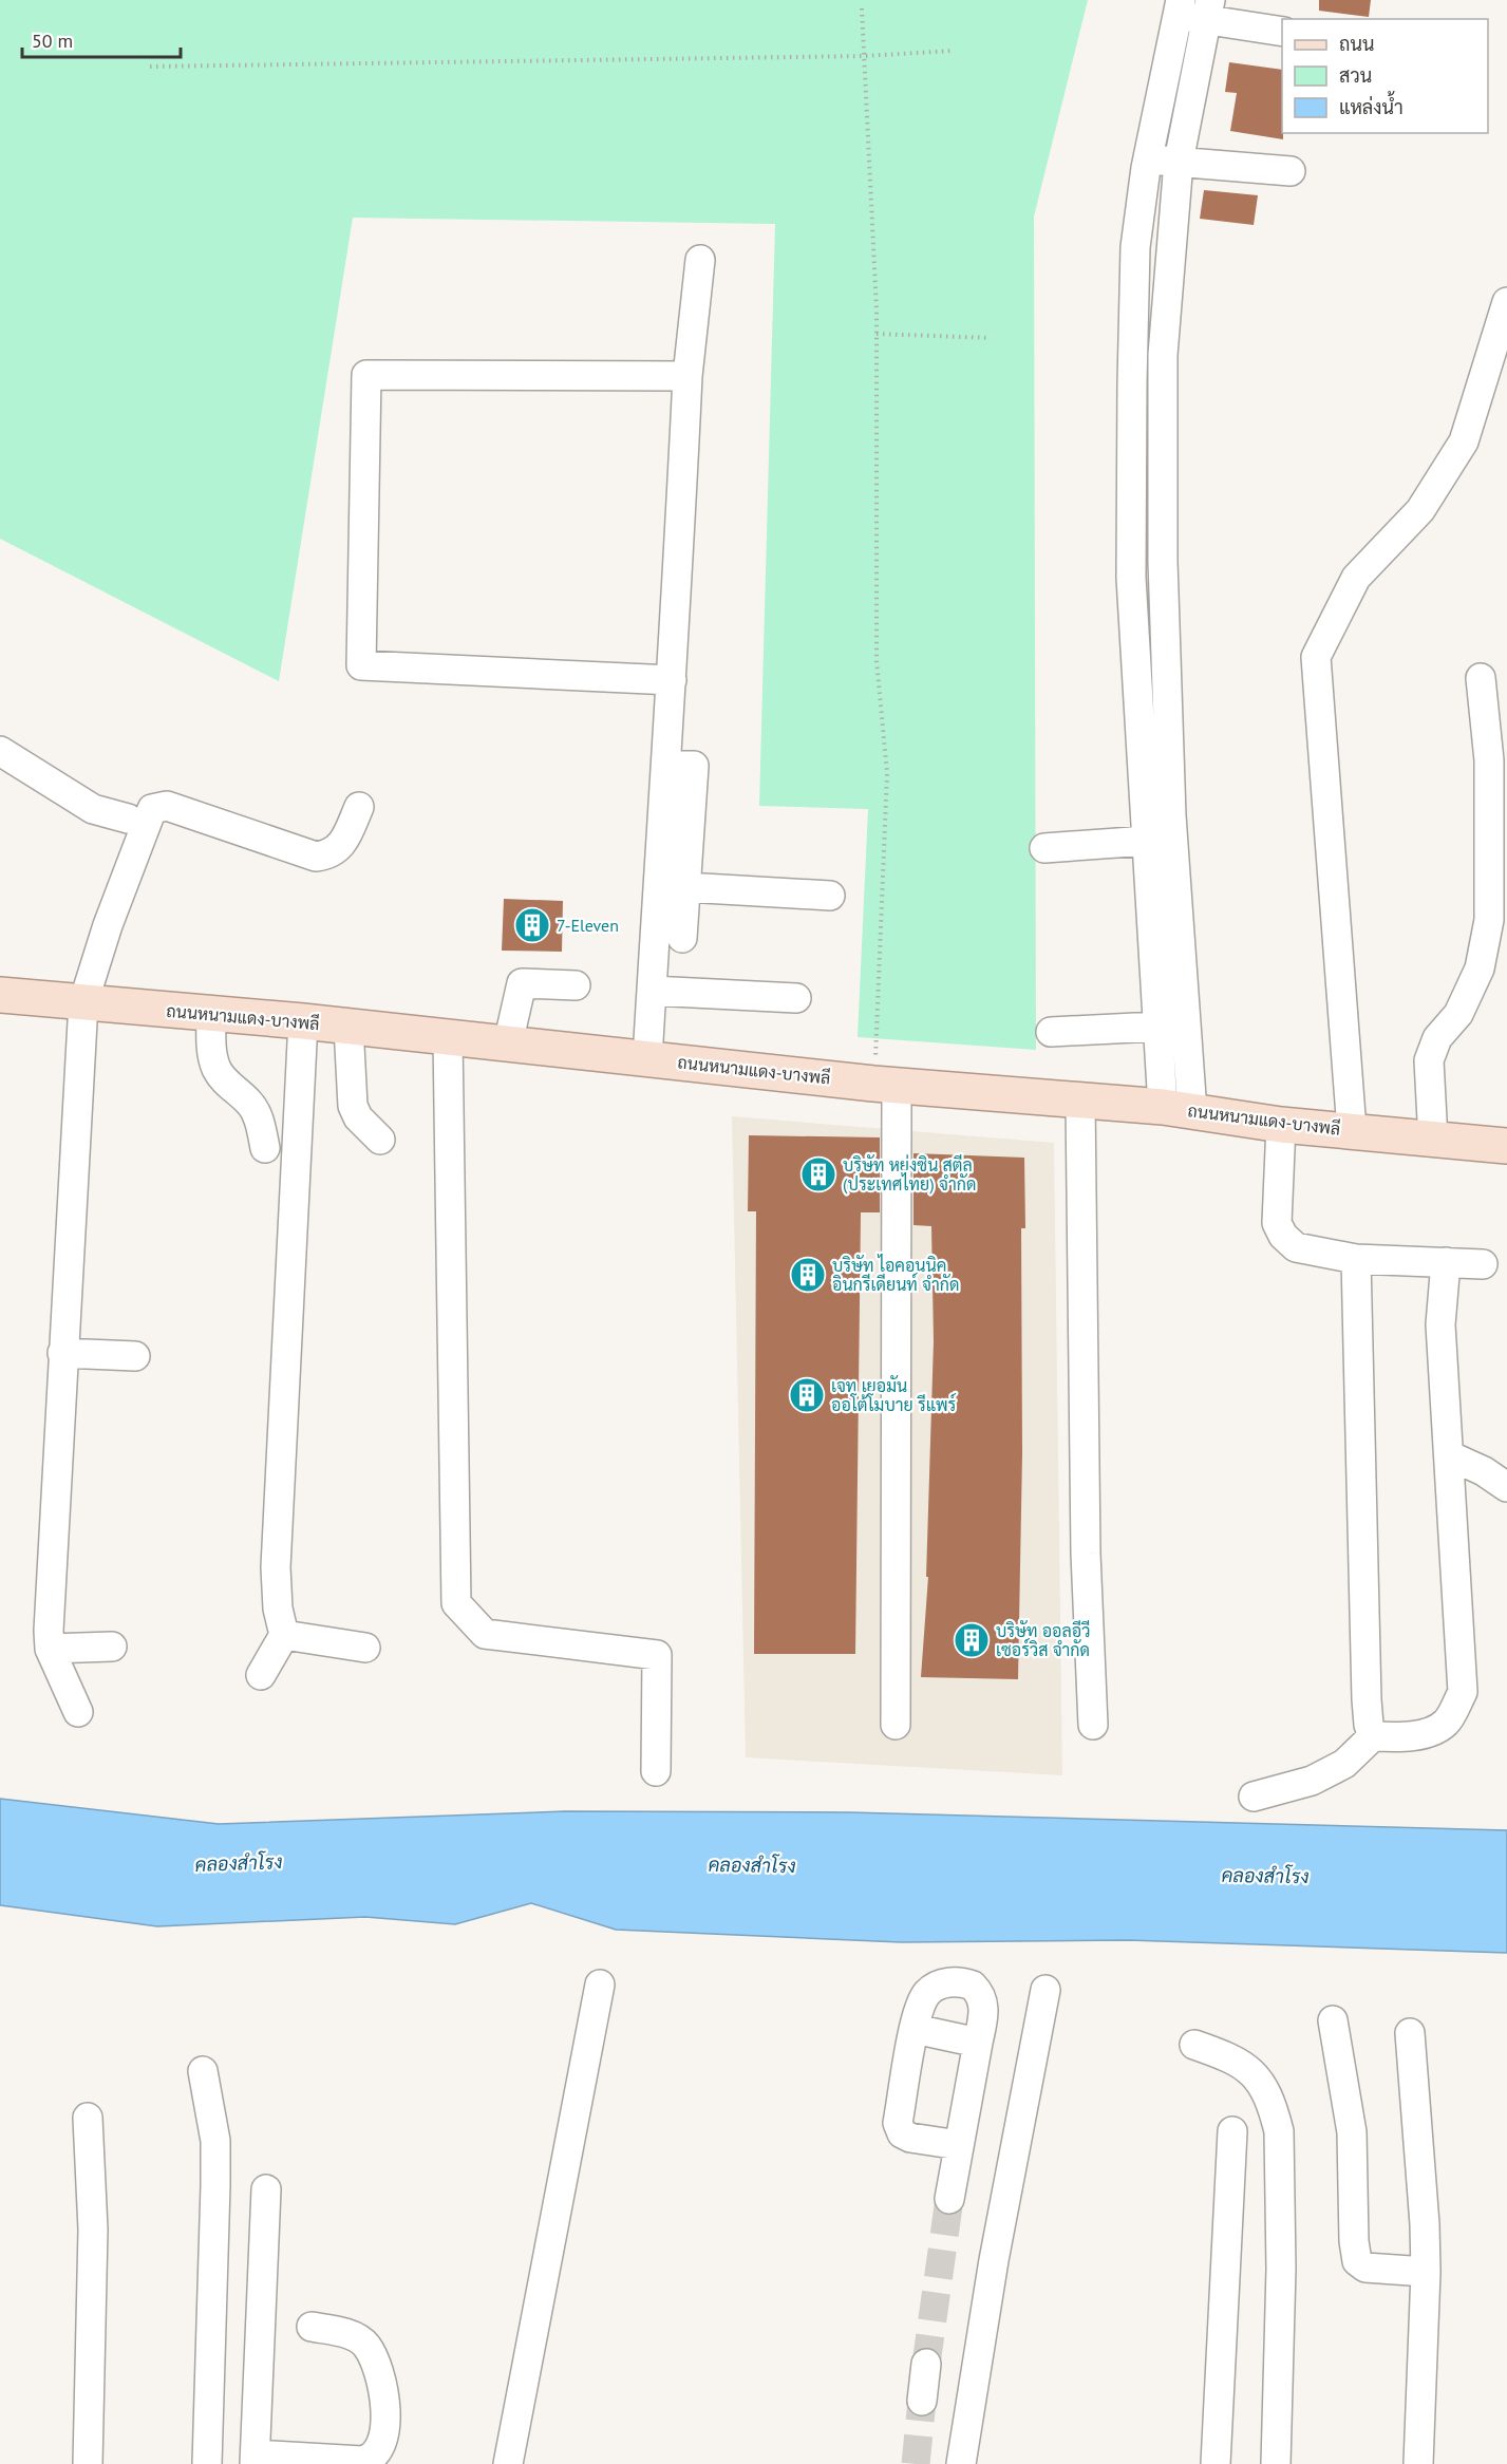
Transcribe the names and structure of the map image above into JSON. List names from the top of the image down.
{
  "streets": {
    "main road": ["ถนนหนามแดง-บางพลี"]
  },
  "water": ["คลองสำโรง"],
  "places": {
    "building": [
      "7-Eleven",
      "บริษัท หย่งซิน สตีล (ประเทศไทย) จํากัด",
      "บริษัท ไอคอนนิค อินกรีเดียนท์ จำกัด",
      "เจท เยอมัน ออโต้โมบาย รีแพร์",
      "บริษัท ออลอีวี เซอร์วิส จำกัด"
    ]
  },
  "legend": ["ถนน", "สวน", "แหล่งน้ำ"],
  "scale_bar": "50 m"
}
